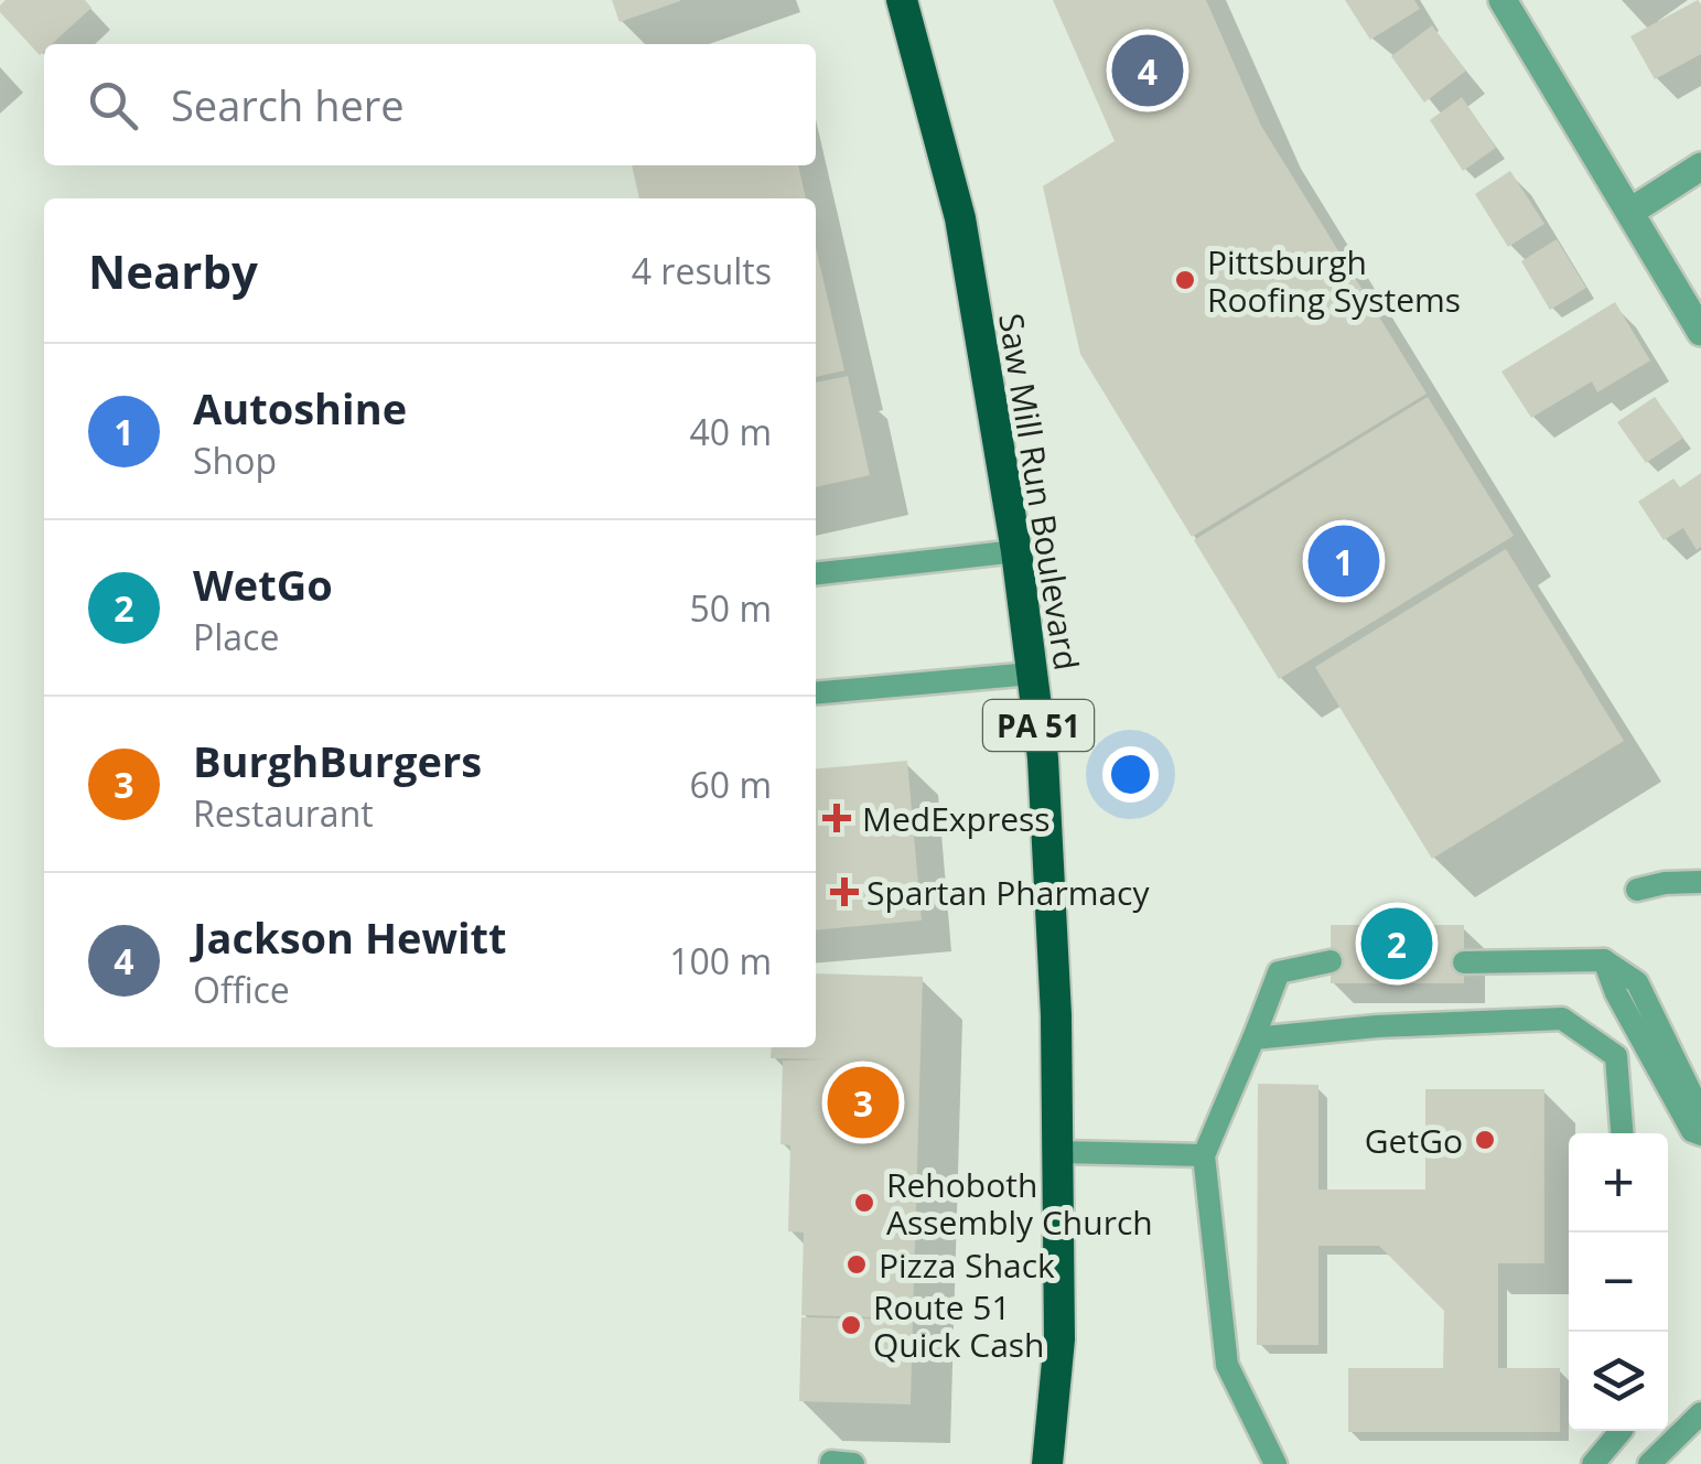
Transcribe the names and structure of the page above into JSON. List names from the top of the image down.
{
  "streets": {
    "highway": ["Saw Mill Run Boulevard", "PA 51"]
  },
  "places": {
    "other": [
      "Pittsburgh Roofing Systems",
      "GetGo",
      "Rehoboth Assembly Church",
      "Pizza Shack",
      "Route 51 Quick Cash"
    ],
    "health": ["MedExpress", "Spartan Pharmacy"]
  },
  "page": {
    "pins": [
      "4",
      "1",
      "2",
      "3"
    ],
    "search": "Search here",
    "heading": ["Nearby", "4 results"],
    "list": [
      {
        "mark": "1",
        "name": "Autoshine",
        "note": "Shop",
        "value": "40 m"
      },
      {
        "mark": "2",
        "name": "WetGo",
        "note": "Place",
        "value": "50 m"
      },
      {
        "mark": "3",
        "name": "BurghBurgers",
        "note": "Restaurant",
        "value": "60 m"
      },
      {
        "mark": "4",
        "name": "Jackson Hewitt",
        "note": "Office",
        "value": "100 m"
      }
    ],
    "map_buttons": ["+", "−"]
  }
}
